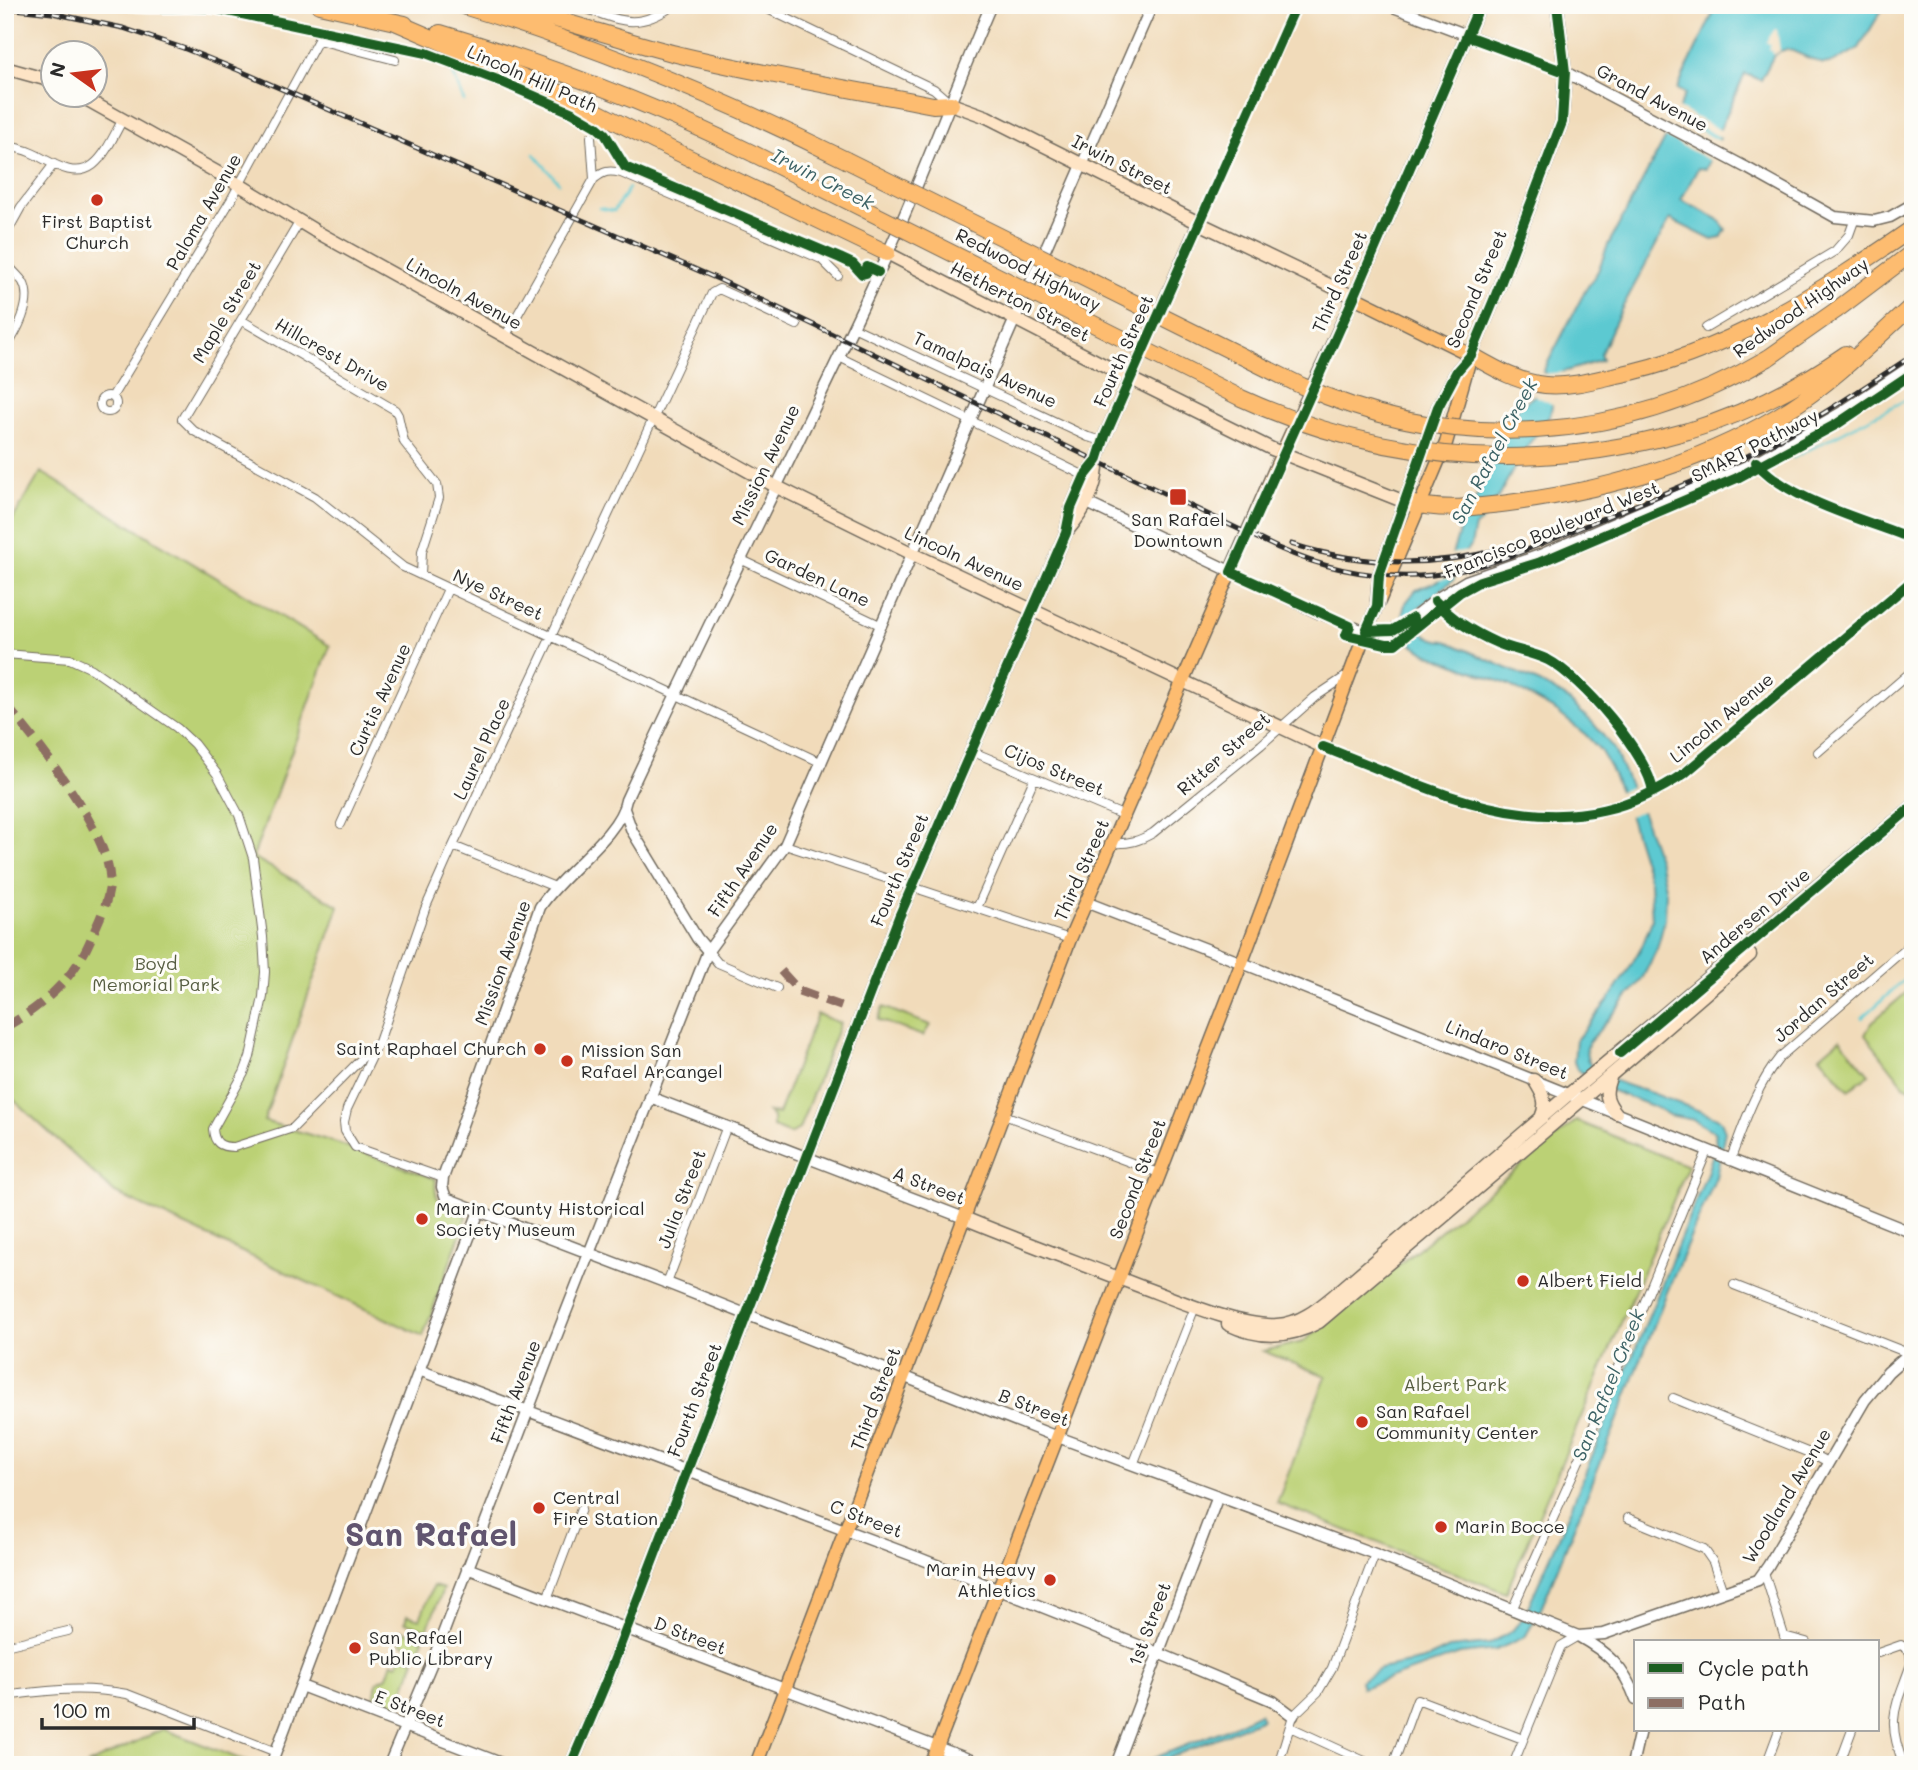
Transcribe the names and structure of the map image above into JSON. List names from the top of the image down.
{
  "streets": {
    "highway": ["Redwood Highway"],
    "main road": [
      "Irwin Street",
      "Third Street",
      "Second Street",
      "Lincoln Avenue",
      "Hetherton Street",
      "Fourth Street",
      "Andersen Drive",
      "A Street"
    ],
    "street": [
      "Grand Avenue",
      "Paloma Avenue",
      "Maple Street",
      "Hillcrest Drive",
      "Tamalpais Avenue",
      "Mission Avenue",
      "Francisco Boulevard West",
      "Garden Lane",
      "Nye Street",
      "Curtis Avenue",
      "Laurel Place",
      "Ritter Street",
      "Cijos Street",
      "Fifth Avenue",
      "Jordan Street",
      "Lindaro Street",
      "Julia Street",
      "B Street",
      "Woodland Avenue",
      "C Street",
      "1st Street",
      "D Street",
      "E Street"
    ],
    "cycle path": ["Lincoln Hill Path", "SMART Pathway"]
  },
  "crossings": [
    ["Grand Avenue", "Third Street"],
    ["Grand Avenue", "Second Street"],
    ["Irwin Street", "Third Street"],
    ["Irwin Street", "Second Street"],
    ["Irwin Street", "Fourth Street"],
    ["Irwin Street", "Mission Avenue"],
    ["Irwin Street", "Fifth Avenue"],
    ["Paloma Avenue", "Lincoln Avenue"],
    ["Third Street", "Lincoln Avenue"],
    ["Third Street", "Hetherton Street"],
    ["Third Street", "Ritter Street"],
    ["Third Street", "Cijos Street"],
    ["Third Street", "Lindaro Street"],
    ["Third Street", "A Street"],
    ["Third Street", "B Street"],
    ["Third Street", "C Street"],
    ["Third Street", "D Street"],
    ["Second Street", "Lincoln Avenue"],
    ["Second Street", "Hetherton Street"],
    ["Second Street", "Francisco Boulevard West"],
    ["Second Street", "Ritter Street"],
    ["Second Street", "Lindaro Street"],
    ["Second Street", "A Street"],
    ["Second Street", "B Street"],
    ["Second Street", "C Street"],
    ["Second Street", "D Street"],
    ["Lincoln Avenue", "Maple Street"],
    ["Lincoln Avenue", "Fourth Street"],
    ["Lincoln Avenue", "Mission Avenue"],
    ["Lincoln Avenue", "Laurel Place"],
    ["Lincoln Avenue", "Ritter Street"],
    ["Lincoln Avenue", "Fifth Avenue"],
    ["Hetherton Street", "Fourth Street"],
    ["Hetherton Street", "Mission Avenue"],
    ["Hetherton Street", "Fifth Avenue"],
    ["Maple Street", "Hillcrest Drive"],
    ["Maple Street", "Nye Street"],
    ["Fourth Street", "Tamalpais Avenue"],
    ["Fourth Street", "Cijos Street"],
    ["Fourth Street", "A Street"],
    ["Fourth Street", "B Street"],
    ["Fourth Street", "C Street"],
    ["Fourth Street", "D Street"],
    ["Hillcrest Drive", "Nye Street"],
    ["Tamalpais Avenue", "Mission Avenue"],
    ["Tamalpais Avenue", "Fifth Avenue"],
    ["Mission Avenue", "Garden Lane"],
    ["Mission Avenue", "Nye Street"],
    ["Mission Avenue", "Laurel Place"],
    ["Garden Lane", "Fifth Avenue"],
    ["Nye Street", "Curtis Avenue"],
    ["Nye Street", "Laurel Place"],
    ["Nye Street", "Fifth Avenue"],
    ["Fifth Avenue", "A Street"],
    ["Fifth Avenue", "B Street"],
    ["Fifth Avenue", "C Street"],
    ["Fifth Avenue", "D Street"],
    ["Fifth Avenue", "E Street"],
    ["Andersen Drive", "Lindaro Street"],
    ["Andersen Drive", "A Street"],
    ["Jordan Street", "Lindaro Street"],
    ["A Street", "Julia Street"],
    ["Julia Street", "B Street"],
    ["B Street", "Woodland Avenue"],
    ["B Street", "1st Street"],
    ["C Street", "1st Street"]
  ],
  "districts": ["San Rafael"],
  "water": ["Irwin Creek", "San Rafael Creek"],
  "parks": ["Boyd Memorial Park", "Albert Park"],
  "places": {
    "other": [
      "First Baptist Church",
      "Saint Raphael Church",
      "Mission San Rafael Arcangel",
      "Marin County Historical Society Museum",
      "Albert Field",
      "San Rafael Community Center",
      "Central Fire Station",
      "Marin Bocce",
      "Marin Heavy Athletics",
      "San Rafael Public Library"
    ],
    "transit": ["San Rafael Downtown"]
  },
  "legend": ["Cycle path", "Path"],
  "scale_bar": "100 m",
  "north": "left"
}
